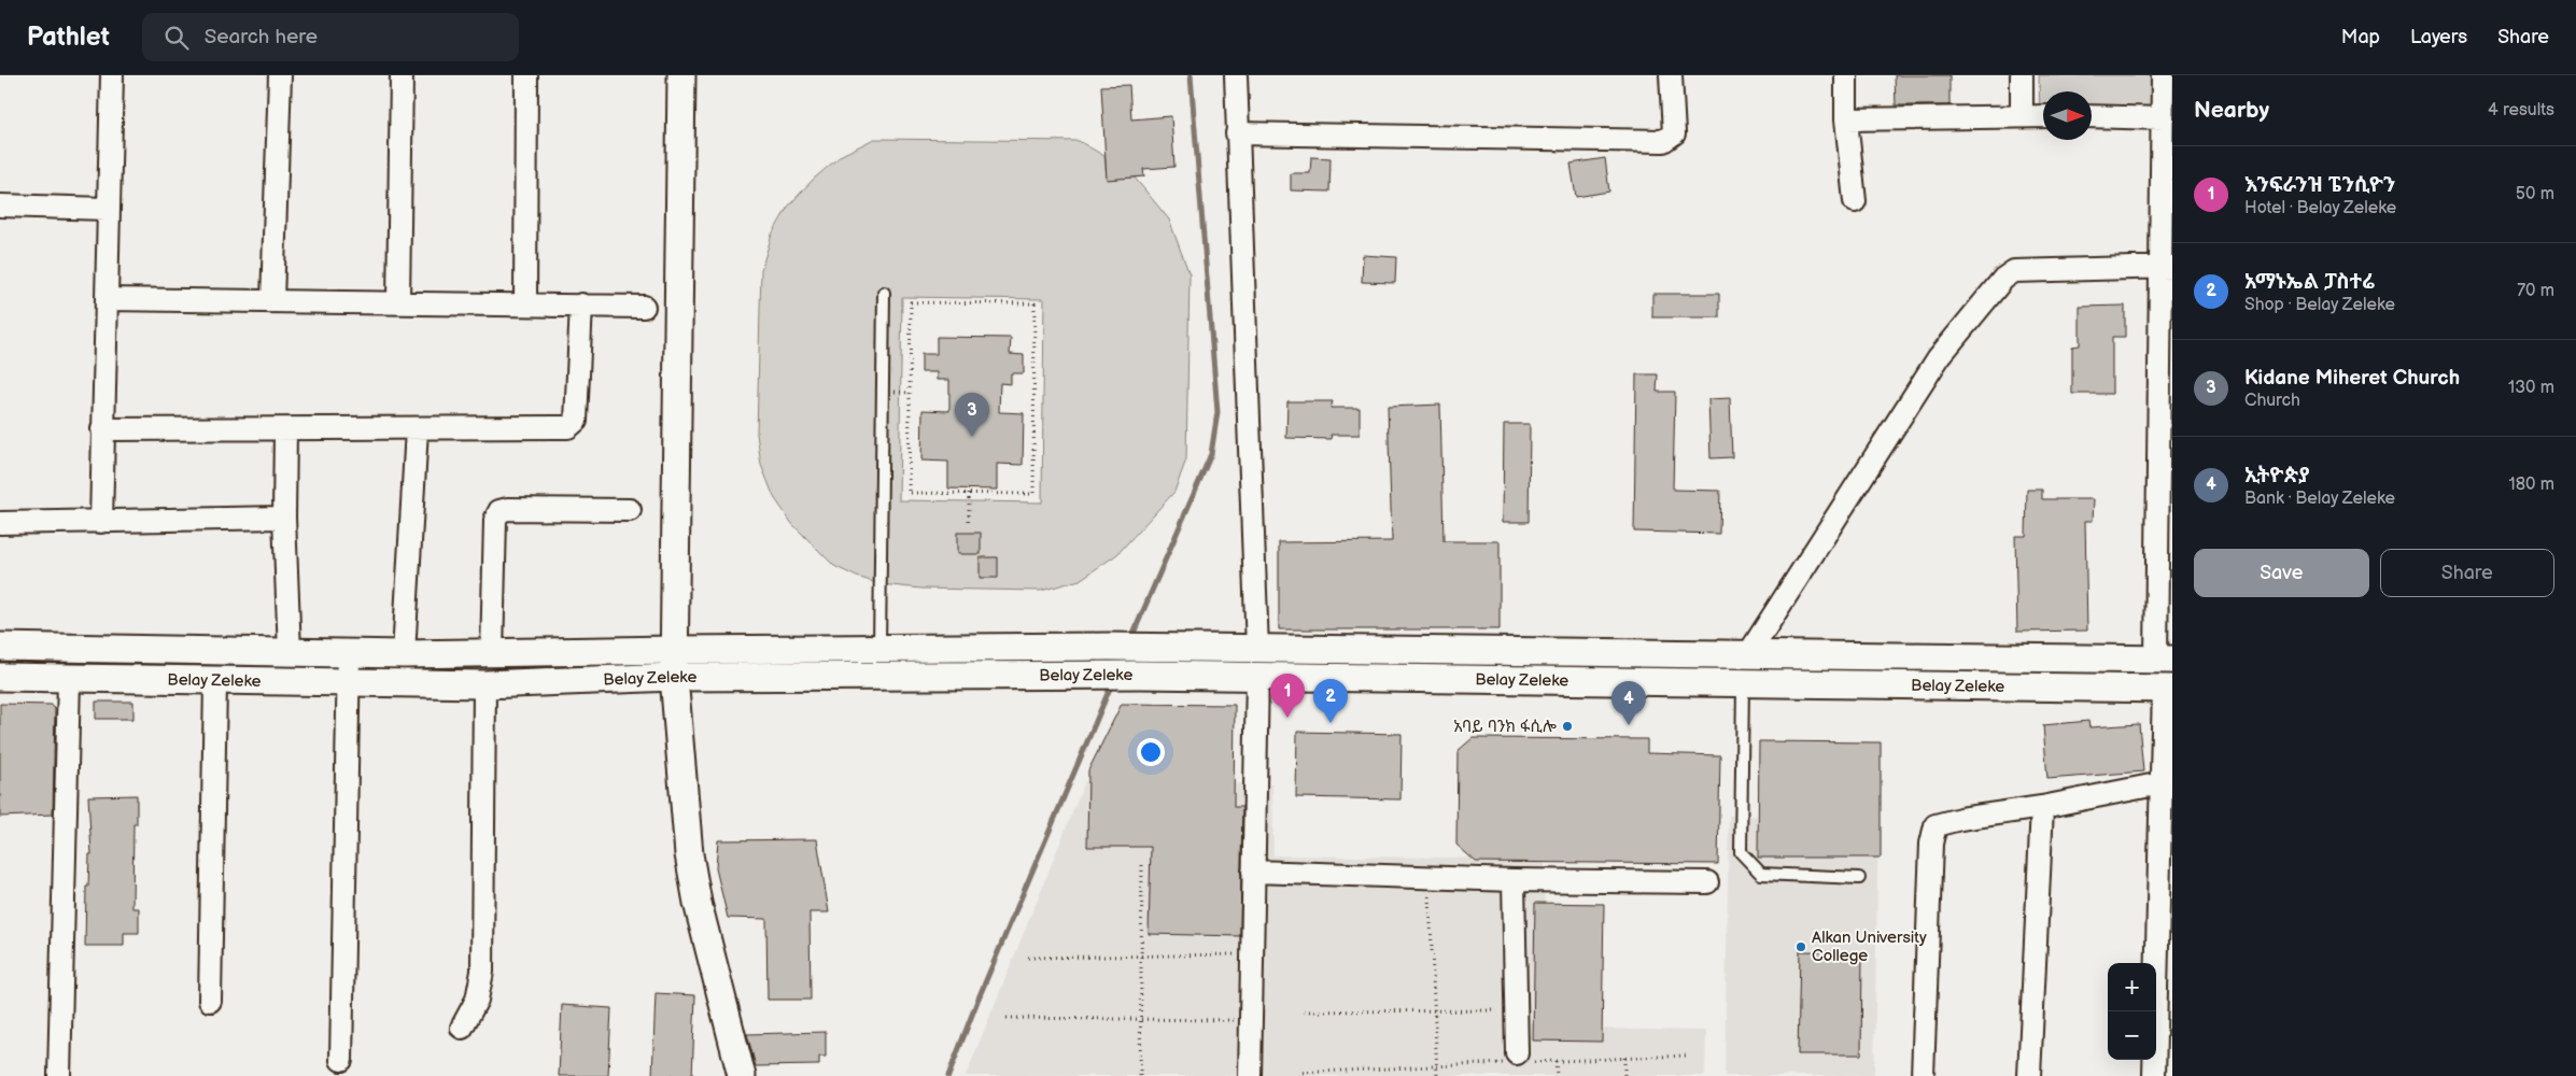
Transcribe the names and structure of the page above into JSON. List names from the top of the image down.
{
  "streets": {
    "street": ["Belay Zeleke"]
  },
  "places": ["አባይ ባንክ ፋሲሎ", "Alkan University College"],
  "north": "right",
  "page": {
    "header": "Pathlet",
    "search": "Search here",
    "nav": ["Map", "Layers", "Share"],
    "heading": ["Nearby", "4 results"],
    "list": [
      {
        "mark": "1",
        "name": "እንፍራንዝ ፔንሲዮን",
        "note": "Hotel · Belay Zeleke",
        "value": "50 m"
      },
      {
        "mark": "2",
        "name": "አማኑኤል ፓስተሬ",
        "note": "Shop · Belay Zeleke",
        "value": "70 m"
      },
      {
        "mark": "3",
        "name": "Kidane Miheret Church",
        "note": "Church",
        "value": "130 m"
      },
      {
        "mark": "4",
        "name": "ኢትዮጵያ",
        "note": "Bank · Belay Zeleke",
        "value": "180 m"
      }
    ],
    "pins": [
      "3",
      "1",
      "2",
      "4"
    ],
    "buttons": ["Save", "Share"],
    "map_buttons": ["+", "−"]
  }
}
